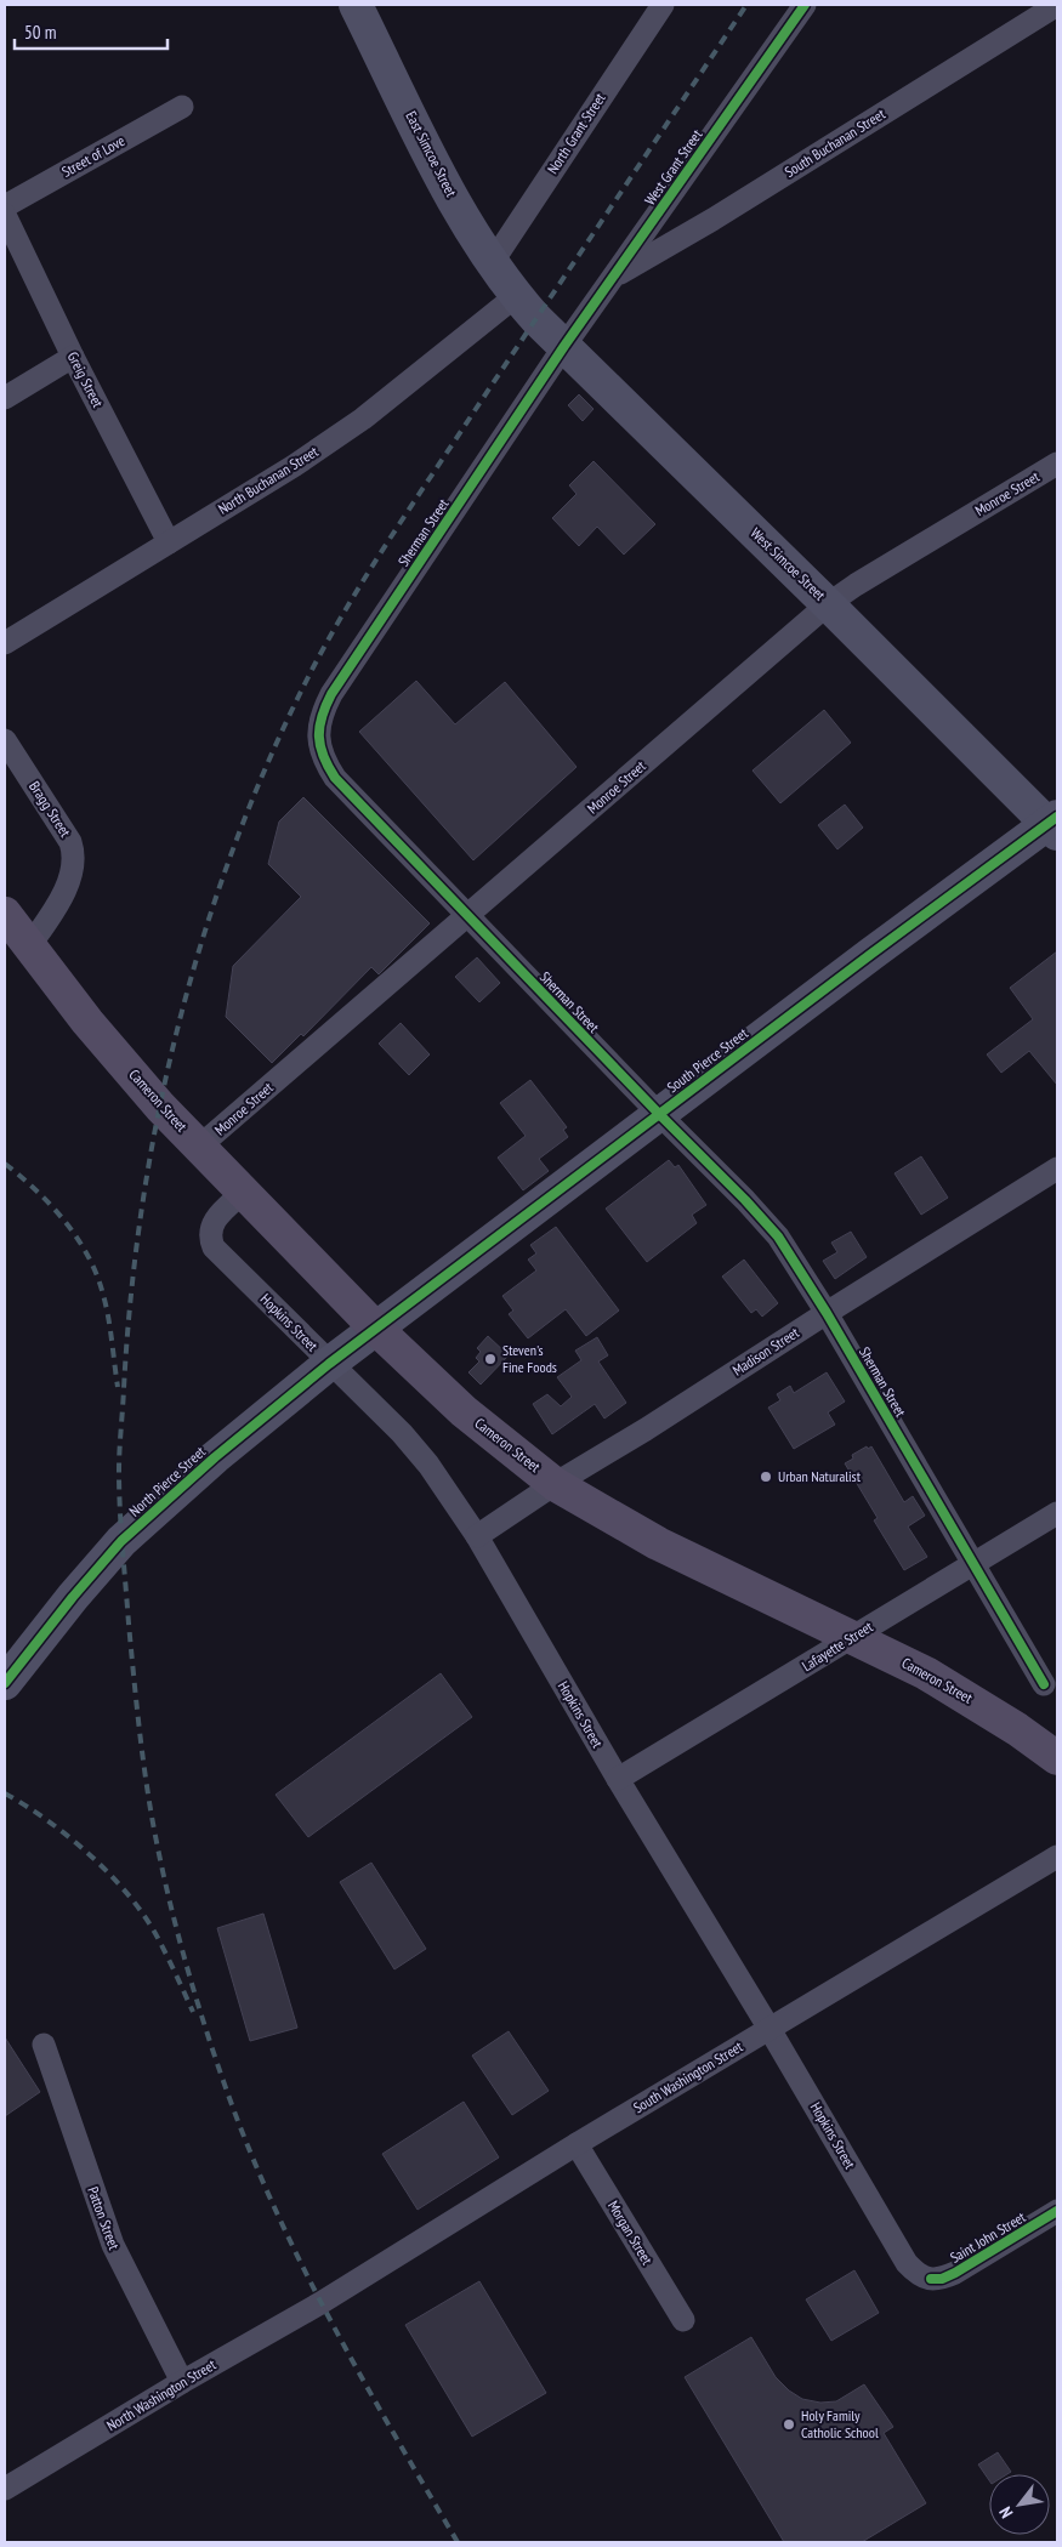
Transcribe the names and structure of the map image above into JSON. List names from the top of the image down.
{
  "streets": {
    "main road": ["Cameron Street"],
    "street": [
      "North Grant Street",
      "South Buchanan Street",
      "East Simcoe Street",
      "Street of Love",
      "West Grant Street",
      "Greig Street",
      "North Buchanan Street",
      "Monroe Street",
      "Sherman Street",
      "West Simcoe Street",
      "Bragg Street",
      "South Pierce Street",
      "Hopkins Street",
      "Madison Street",
      "North Pierce Street",
      "Lafayette Street",
      "South Washington Street",
      "Patton Street",
      "Morgan Street",
      "Saint John Street",
      "North Washington Street"
    ]
  },
  "crossings": [
    ["North Grant Street", "East Simcoe Street"],
    ["South Buchanan Street", "West Grant Street"],
    ["East Simcoe Street", "North Buchanan Street"],
    ["East Simcoe Street", "West Simcoe Street"],
    ["West Grant Street", "Sherman Street"],
    ["West Grant Street", "West Simcoe Street"],
    ["Greig Street", "North Buchanan Street"],
    ["North Buchanan Street", "West Simcoe Street"],
    ["Monroe Street", "Sherman Street"],
    ["Monroe Street", "West Simcoe Street"],
    ["Monroe Street", "Cameron Street"],
    ["Sherman Street", "West Simcoe Street"],
    ["Sherman Street", "South Pierce Street"],
    ["Sherman Street", "Madison Street"],
    ["Sherman Street", "Lafayette Street"],
    ["West Simcoe Street", "South Pierce Street"],
    ["Bragg Street", "Cameron Street"],
    ["South Pierce Street", "Cameron Street"],
    ["South Pierce Street", "North Pierce Street"],
    ["Cameron Street", "Hopkins Street"],
    ["Cameron Street", "Madison Street"],
    ["Cameron Street", "North Pierce Street"],
    ["Cameron Street", "Lafayette Street"],
    ["Hopkins Street", "Madison Street"],
    ["Hopkins Street", "North Pierce Street"],
    ["Hopkins Street", "Lafayette Street"],
    ["Hopkins Street", "South Washington Street"],
    ["Hopkins Street", "Saint John Street"],
    ["South Washington Street", "Morgan Street"],
    ["South Washington Street", "North Washington Street"],
    ["Patton Street", "North Washington Street"]
  ],
  "places": ["Steven's Fine Foods", "Urban Naturalist", "Holy Family Catholic School"],
  "scale_bar": "50 m",
  "north": "bottom left"
}
